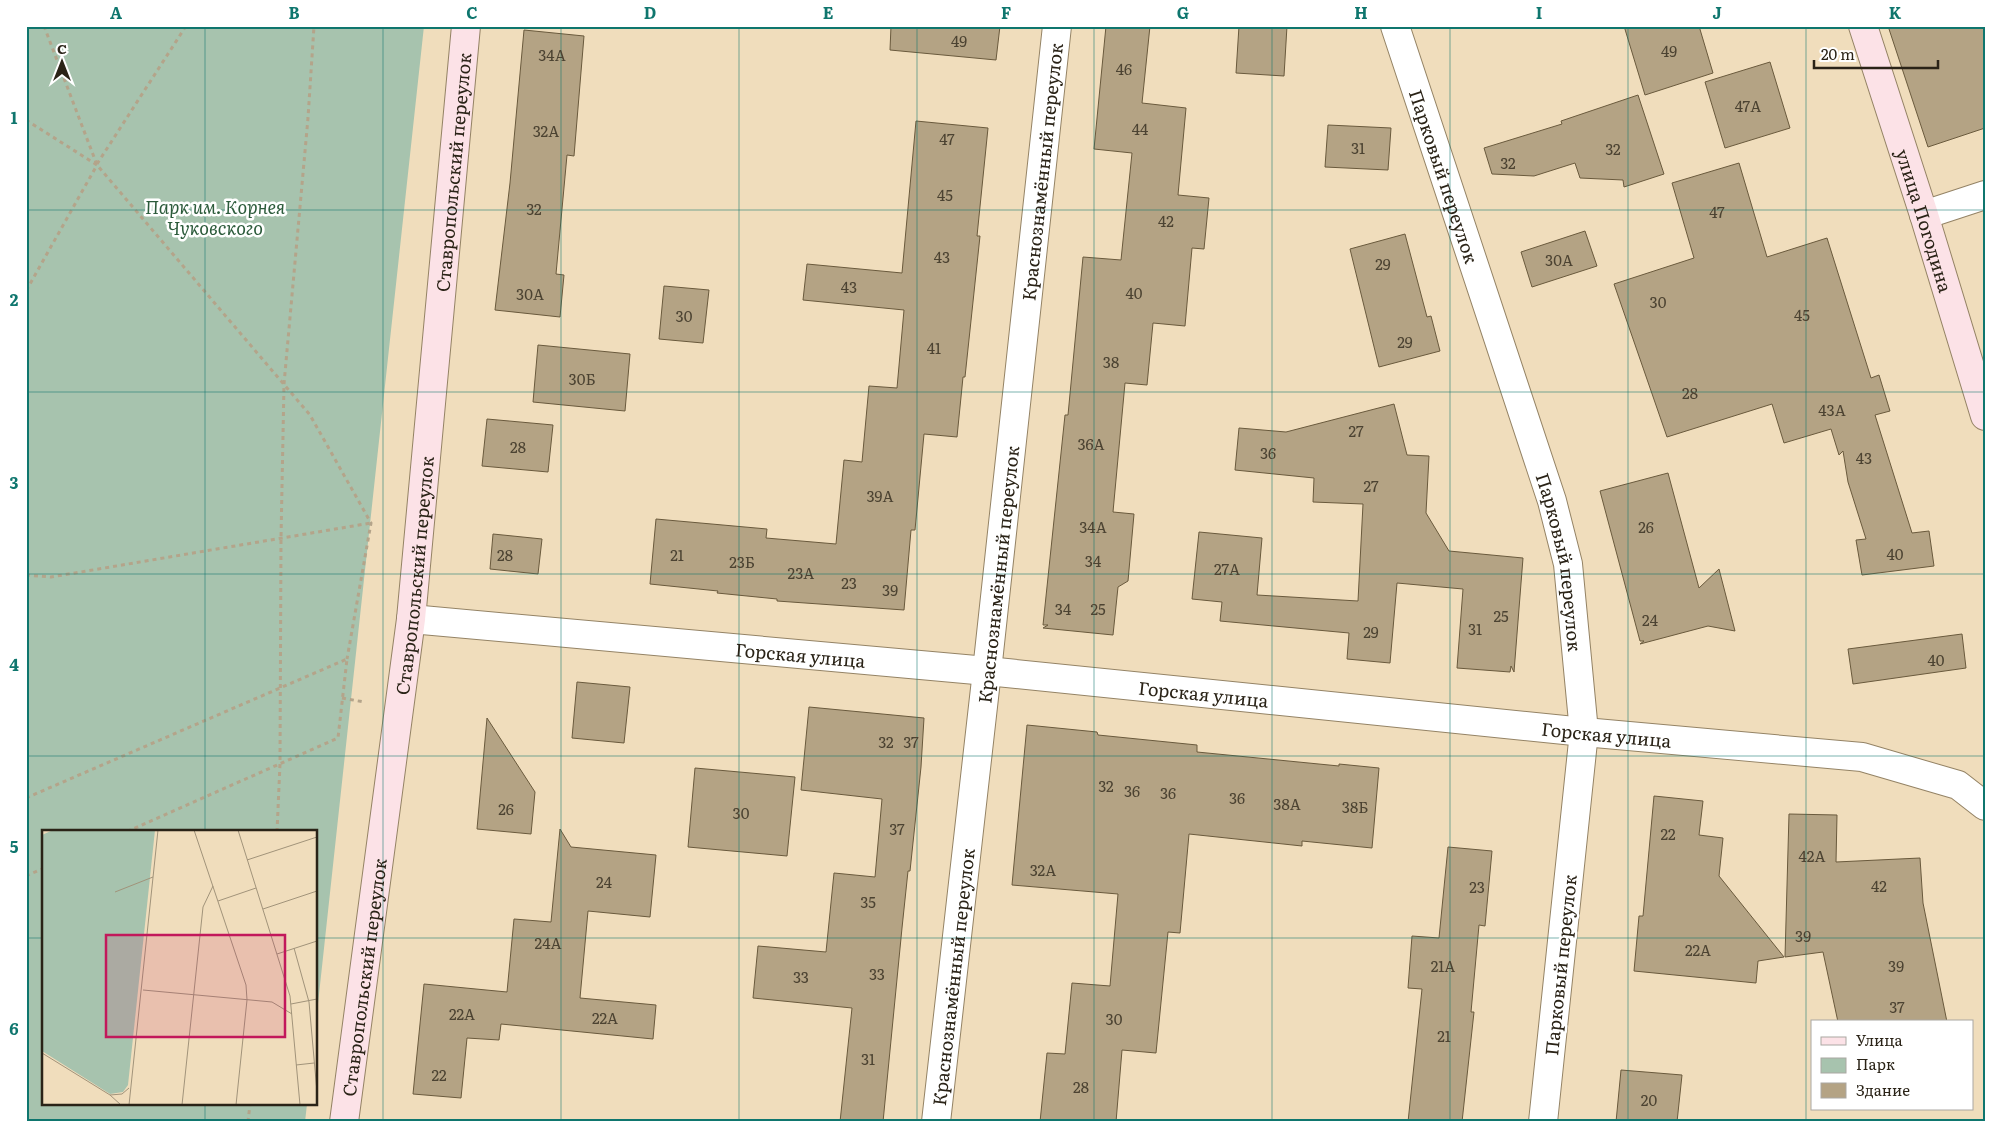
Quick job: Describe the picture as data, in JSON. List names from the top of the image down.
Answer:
{
  "streets": {
    "street": [
      "Краснознамённый переулок",
      "Ставропольский переулок",
      "Парковый переулок",
      "улица Погодина",
      "Горская улица"
    ]
  },
  "crossings": [
    ["Краснознамённый переулок", "Горская улица"],
    ["Ставропольский переулок", "Горская улица"],
    ["Парковый переулок", "Горская улица"]
  ],
  "parks": ["Парк им. Корнея Чуковского"],
  "house_numbers": [
    "49",
    "49",
    "34А",
    "46",
    "47А",
    "44",
    "32А",
    "47",
    "31",
    "32",
    "32",
    "45",
    "32",
    "47",
    "42",
    "43",
    "30А",
    "29",
    "43",
    "40",
    "30А",
    "30",
    "45",
    "30",
    "29",
    "41",
    "38",
    "30Б",
    "28",
    "43А",
    "27",
    "36А",
    "28",
    "36",
    "43",
    "27",
    "39А",
    "34А",
    "26",
    "40",
    "28",
    "21",
    "34",
    "23Б",
    "27А",
    "23А",
    "23",
    "39",
    "34",
    "25",
    "25",
    "24",
    "31",
    "29",
    "40",
    "32",
    "37",
    "32",
    "36",
    "36",
    "36",
    "38А",
    "38Б",
    "26",
    "30",
    "37",
    "22",
    "42А",
    "32А",
    "24",
    "42",
    "23",
    "35",
    "39",
    "24А",
    "22А",
    "21А",
    "39",
    "33",
    "33",
    "37",
    "22А",
    "22А",
    "30",
    "21",
    "31",
    "22",
    "28",
    "20"
  ],
  "legend": ["Улица", "Парк", "Здание"],
  "scale_bar": "20 m",
  "north": "top",
  "grid": {
    "columns": [
      "A",
      "B",
      "C",
      "D",
      "E",
      "F",
      "G",
      "H",
      "I",
      "J",
      "K"
    ],
    "rows": [
      "1",
      "2",
      "3",
      "4",
      "5",
      "6"
    ]
  }
}
